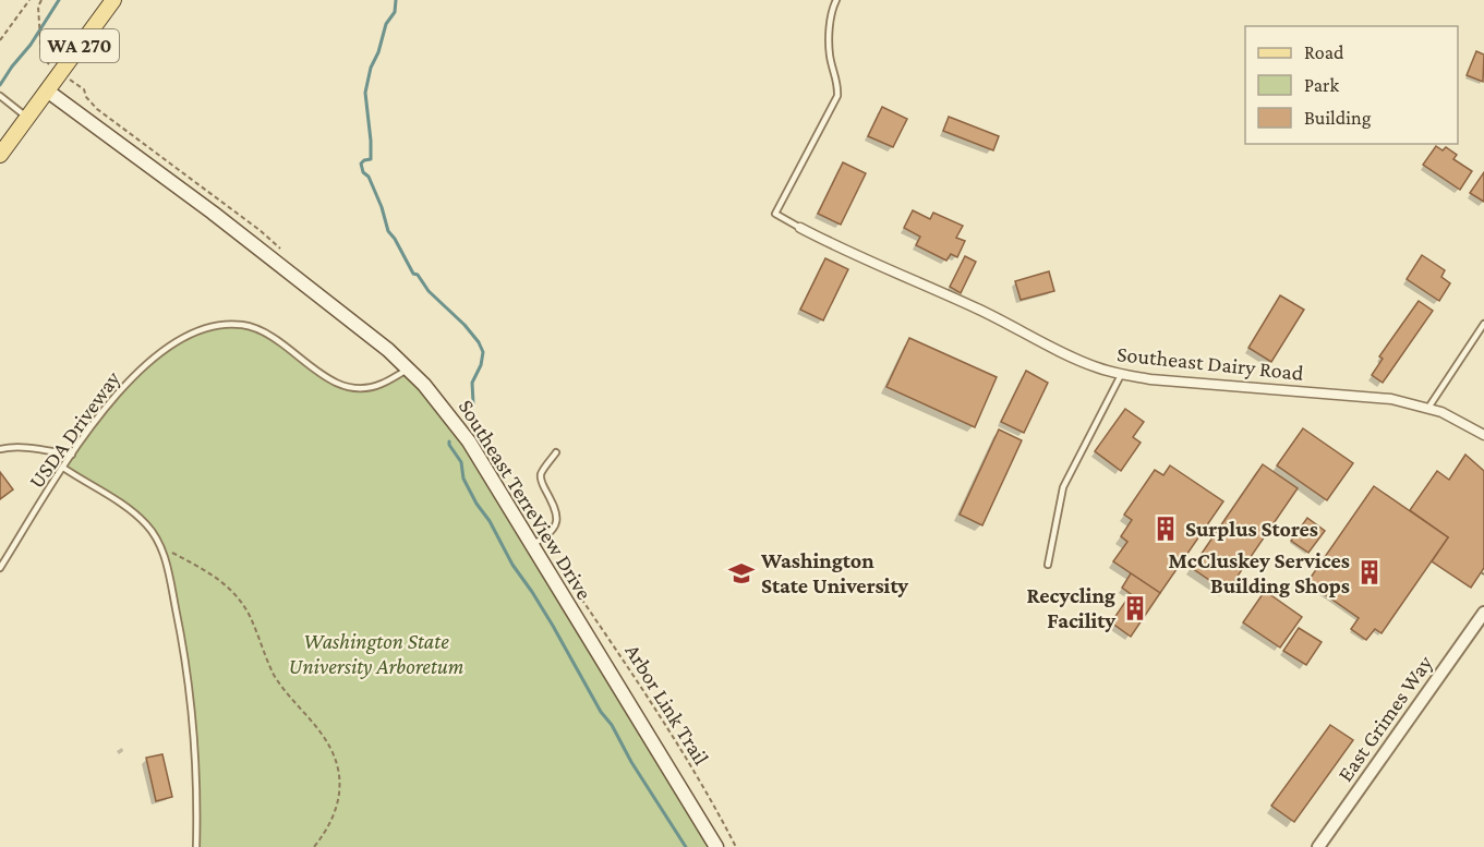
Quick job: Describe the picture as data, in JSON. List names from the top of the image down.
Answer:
{
  "streets": {
    "main road": ["WA 270", "Southeast TerreView Drive"],
    "street": ["Southeast Dairy Road", "East Grimes Way"],
    "lane": ["USDA Driveway"],
    "path": ["Arbor Link Trail"]
  },
  "crossings": [
    ["WA 270", "Southeast TerreView Drive"],
    ["USDA Driveway", "Southeast TerreView Drive"]
  ],
  "parks": ["Washington State University Arboretum"],
  "places": {
    "building": ["Surplus Stores", "McCluskey Services Building Shops", "Recycling Facility"],
    "school or university": ["Washington State University"]
  },
  "legend": ["Road", "Park", "Building"]
}
